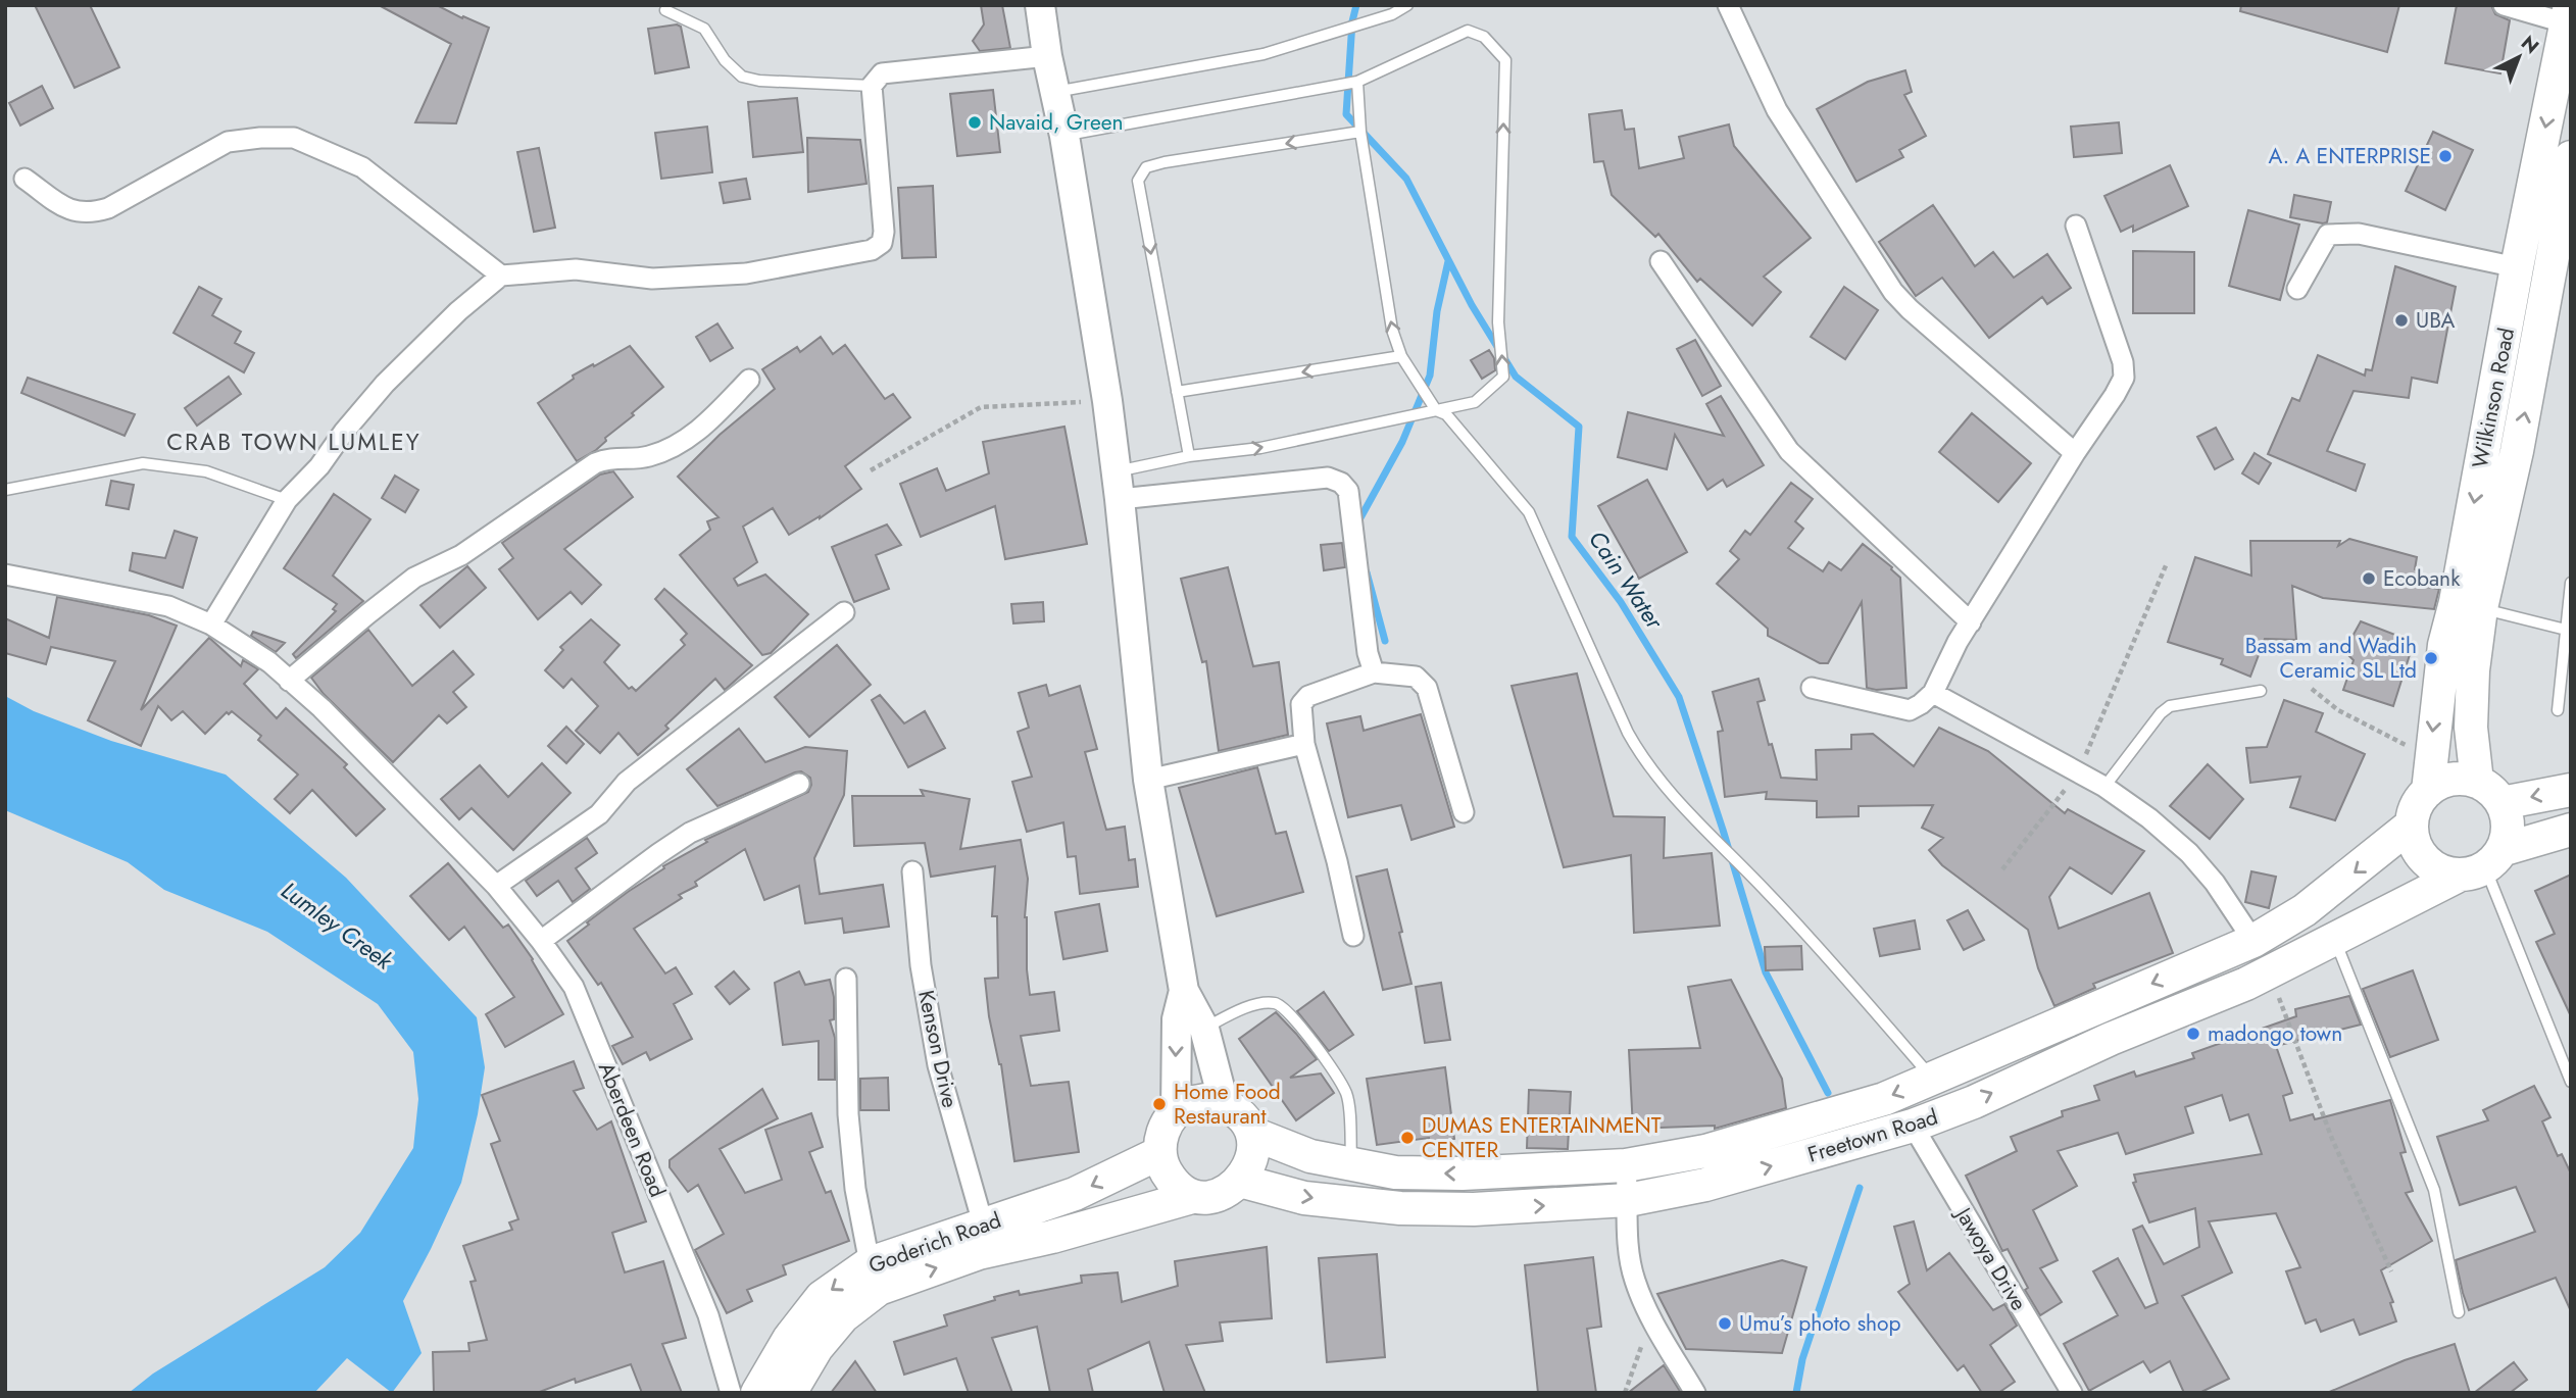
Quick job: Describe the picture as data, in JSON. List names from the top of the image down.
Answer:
{
  "streets": {
    "main road": ["Wilkinson Road", "Freetown Road", "Goderich Road"],
    "street": ["Kenson Drive", "Aberdeen Road", "Jawoya Drive"]
  },
  "crossings": [
    ["Wilkinson Road", "Freetown Road"],
    ["Kenson Drive", "Goderich Road"],
    ["Freetown Road", "Goderich Road"],
    ["Freetown Road", "Jawoya Drive"]
  ],
  "districts": ["CRAB TOWN LUMLEY"],
  "water": ["Cain Water", "Lumley Creek"],
  "places": [
    "Navaid, Green",
    "A. A ENTERPRISE",
    "UBA",
    "Ecobank",
    "Bassam and Wadih Ceramic SL Ltd",
    "madongo town",
    "Home Food Restaurant",
    "DUMAS ENTERTAINMENT CENTER",
    "Umu’s photo shop"
  ],
  "north": "top right"
}
